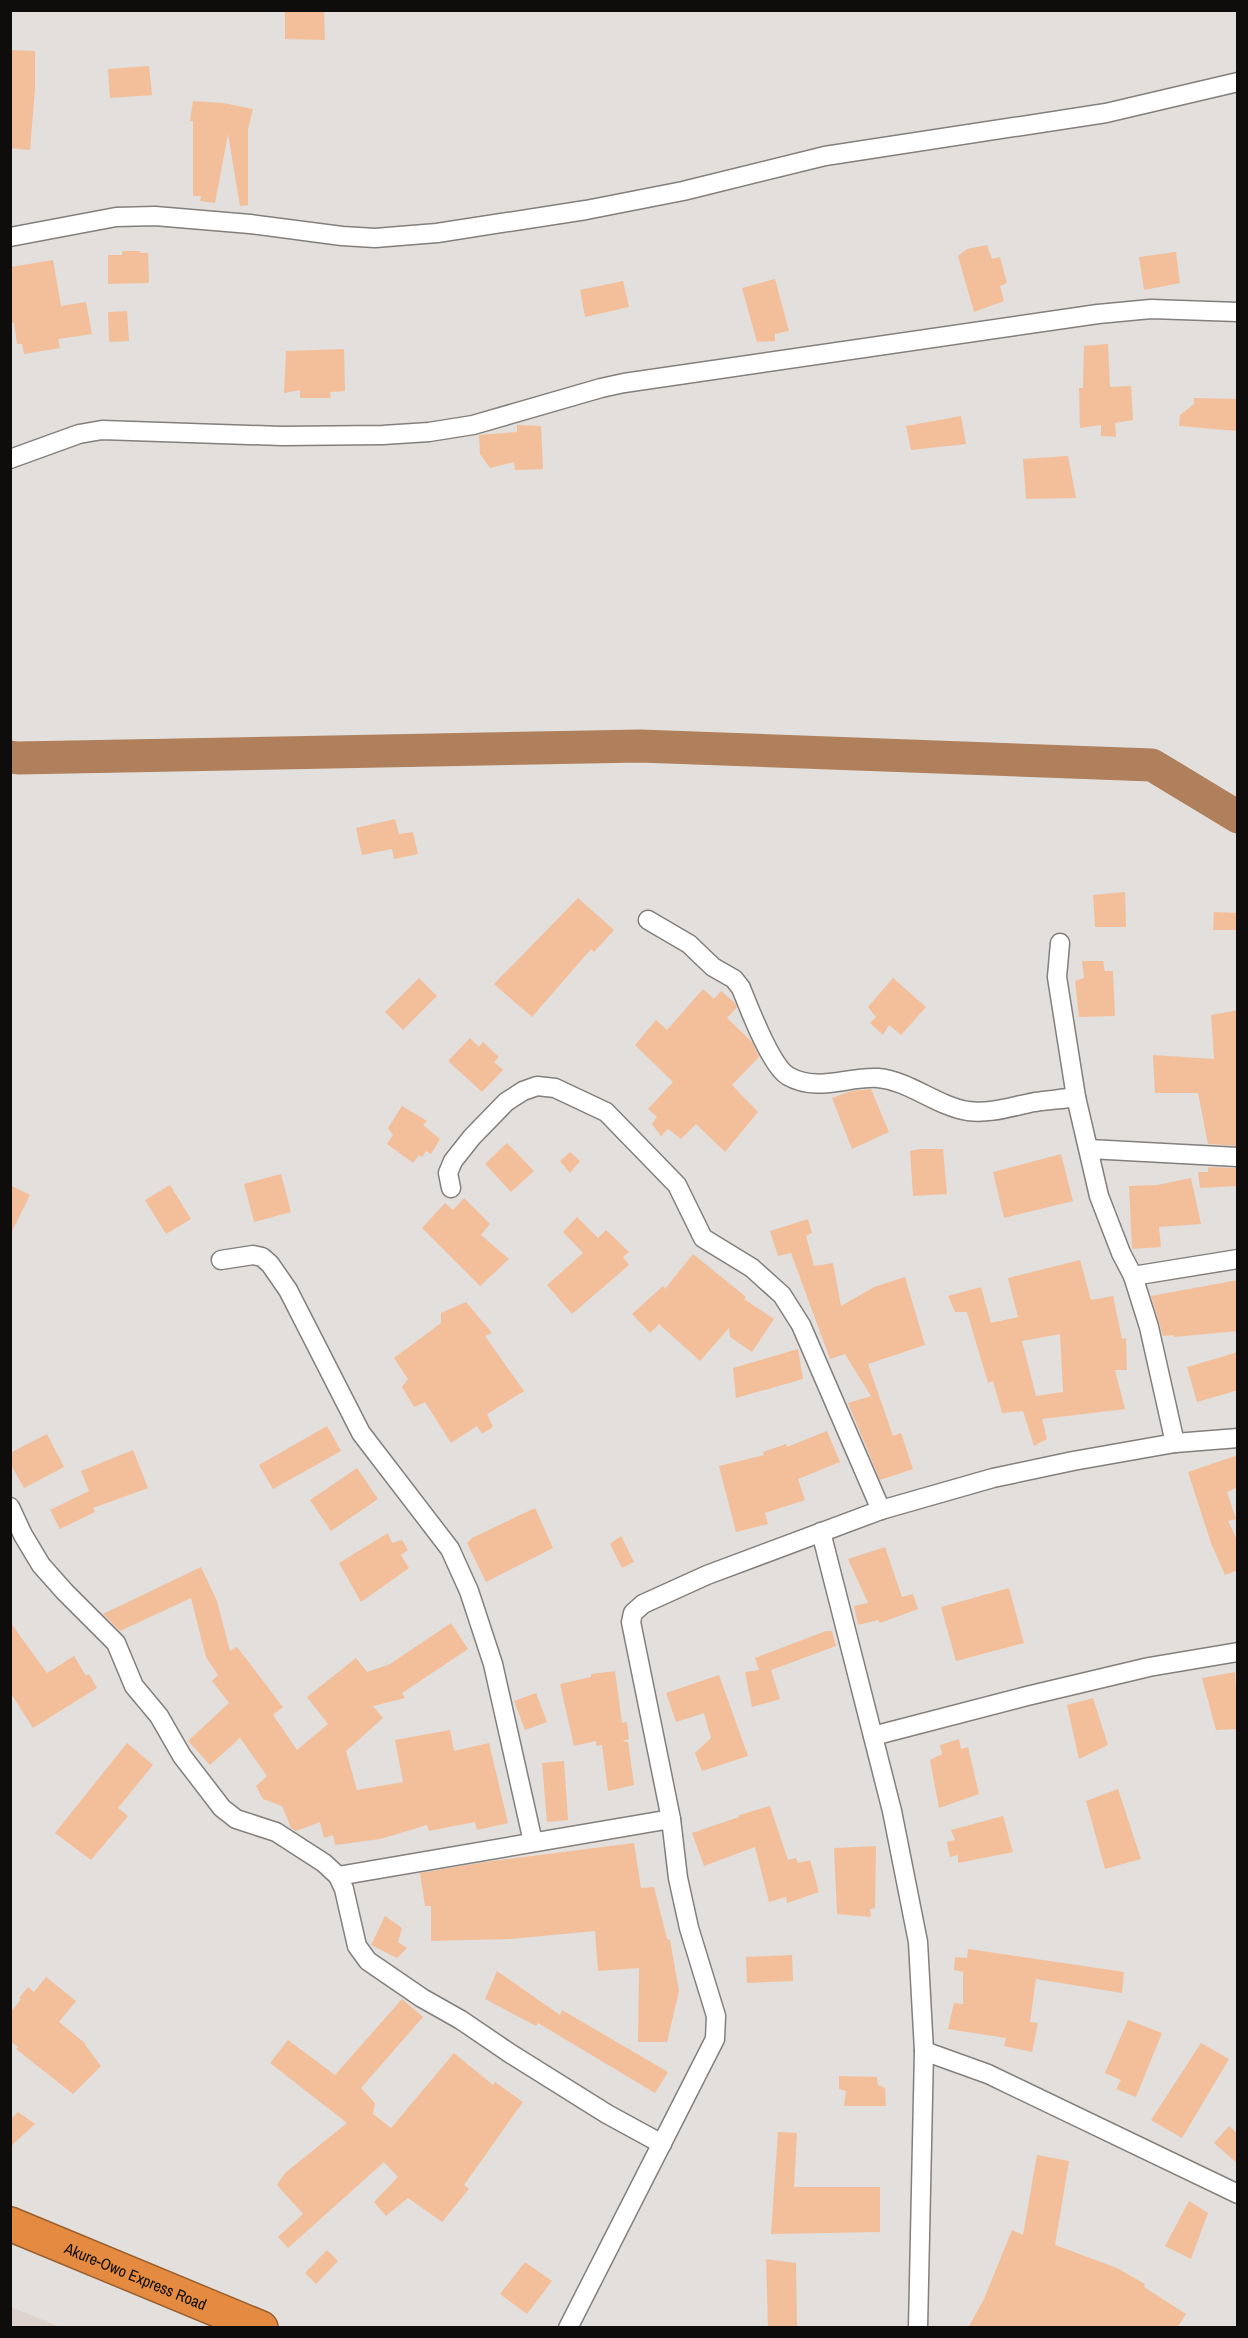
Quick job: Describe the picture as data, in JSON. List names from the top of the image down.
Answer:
{
  "streets": {
    "highway": ["Akure-Owo Express Road"]
  }
}
